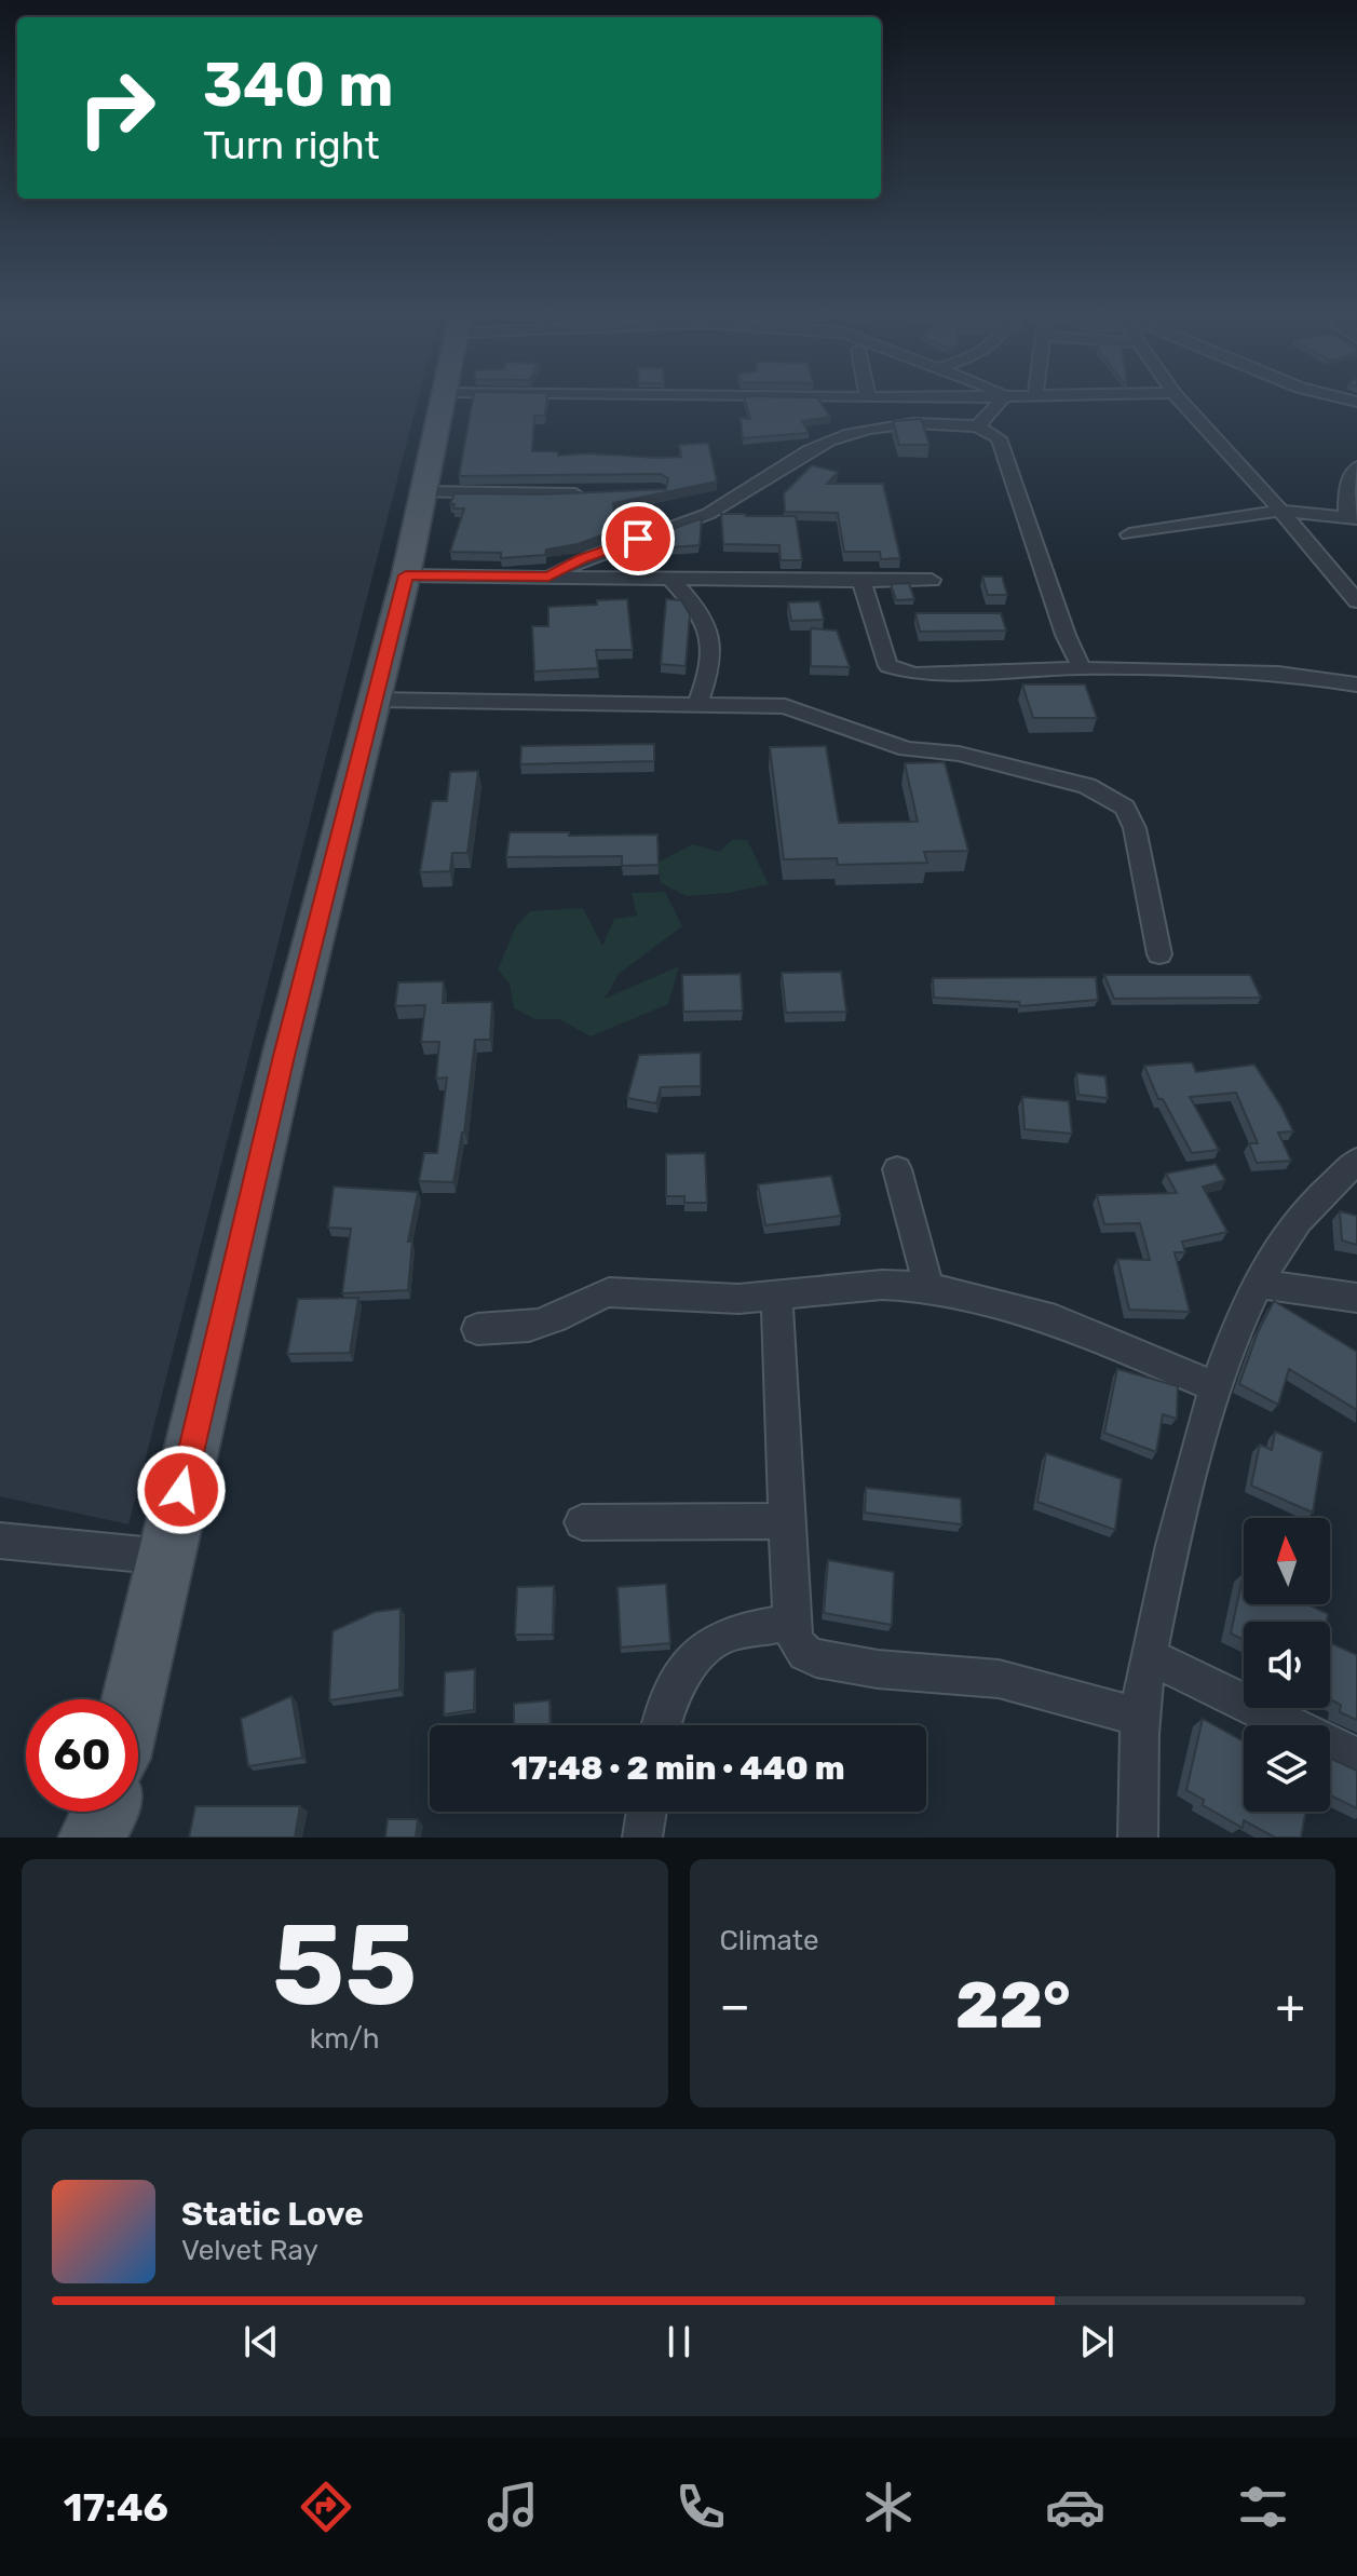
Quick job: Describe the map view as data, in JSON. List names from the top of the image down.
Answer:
{
  "north": "top",
  "page": {
    "turn": ["340 m", "Turn right"],
    "limit": "60",
    "trip": "17:48 · 2 min · 440 m",
    "tile": [
      ["55", "km/h"],
      "Climate"
    ],
    "heat": ["−", "22°", "+"],
    "song": ["Static Love", "Velvet Ray"],
    "tabs": "17:46"
  }
}
